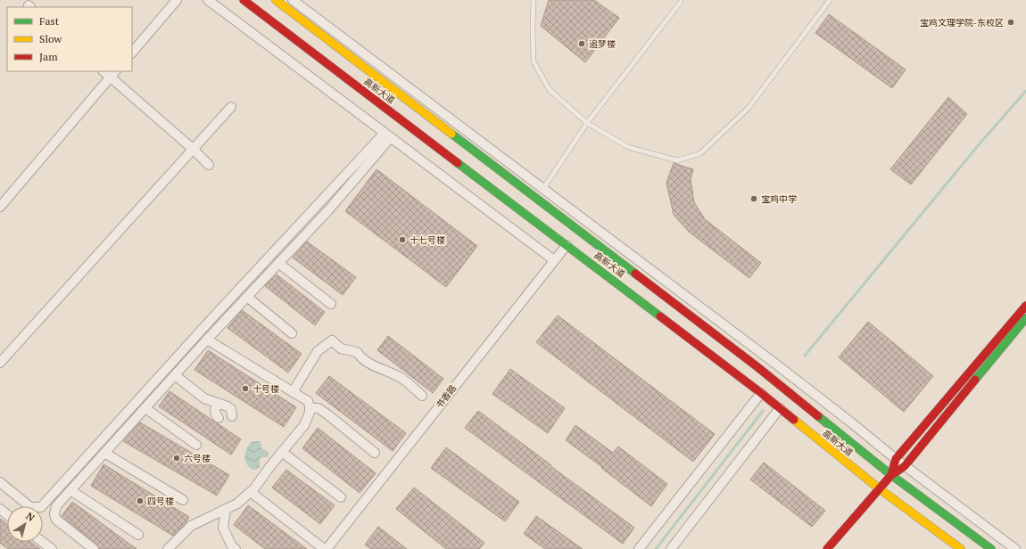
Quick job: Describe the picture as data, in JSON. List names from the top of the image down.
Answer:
{
  "streets": {
    "main road": ["高新大道"],
    "street": ["书香路"]
  },
  "crossings": [
    ["高新大道", "书香路"]
  ],
  "places": [
    "宝鸡文理学院-东校区",
    "追梦楼",
    "宝鸡中学",
    "十七号楼",
    "十号楼",
    "六号楼",
    "四号楼"
  ],
  "legend": ["Fast", "Slow", "Jam"],
  "north": "top right"
}
